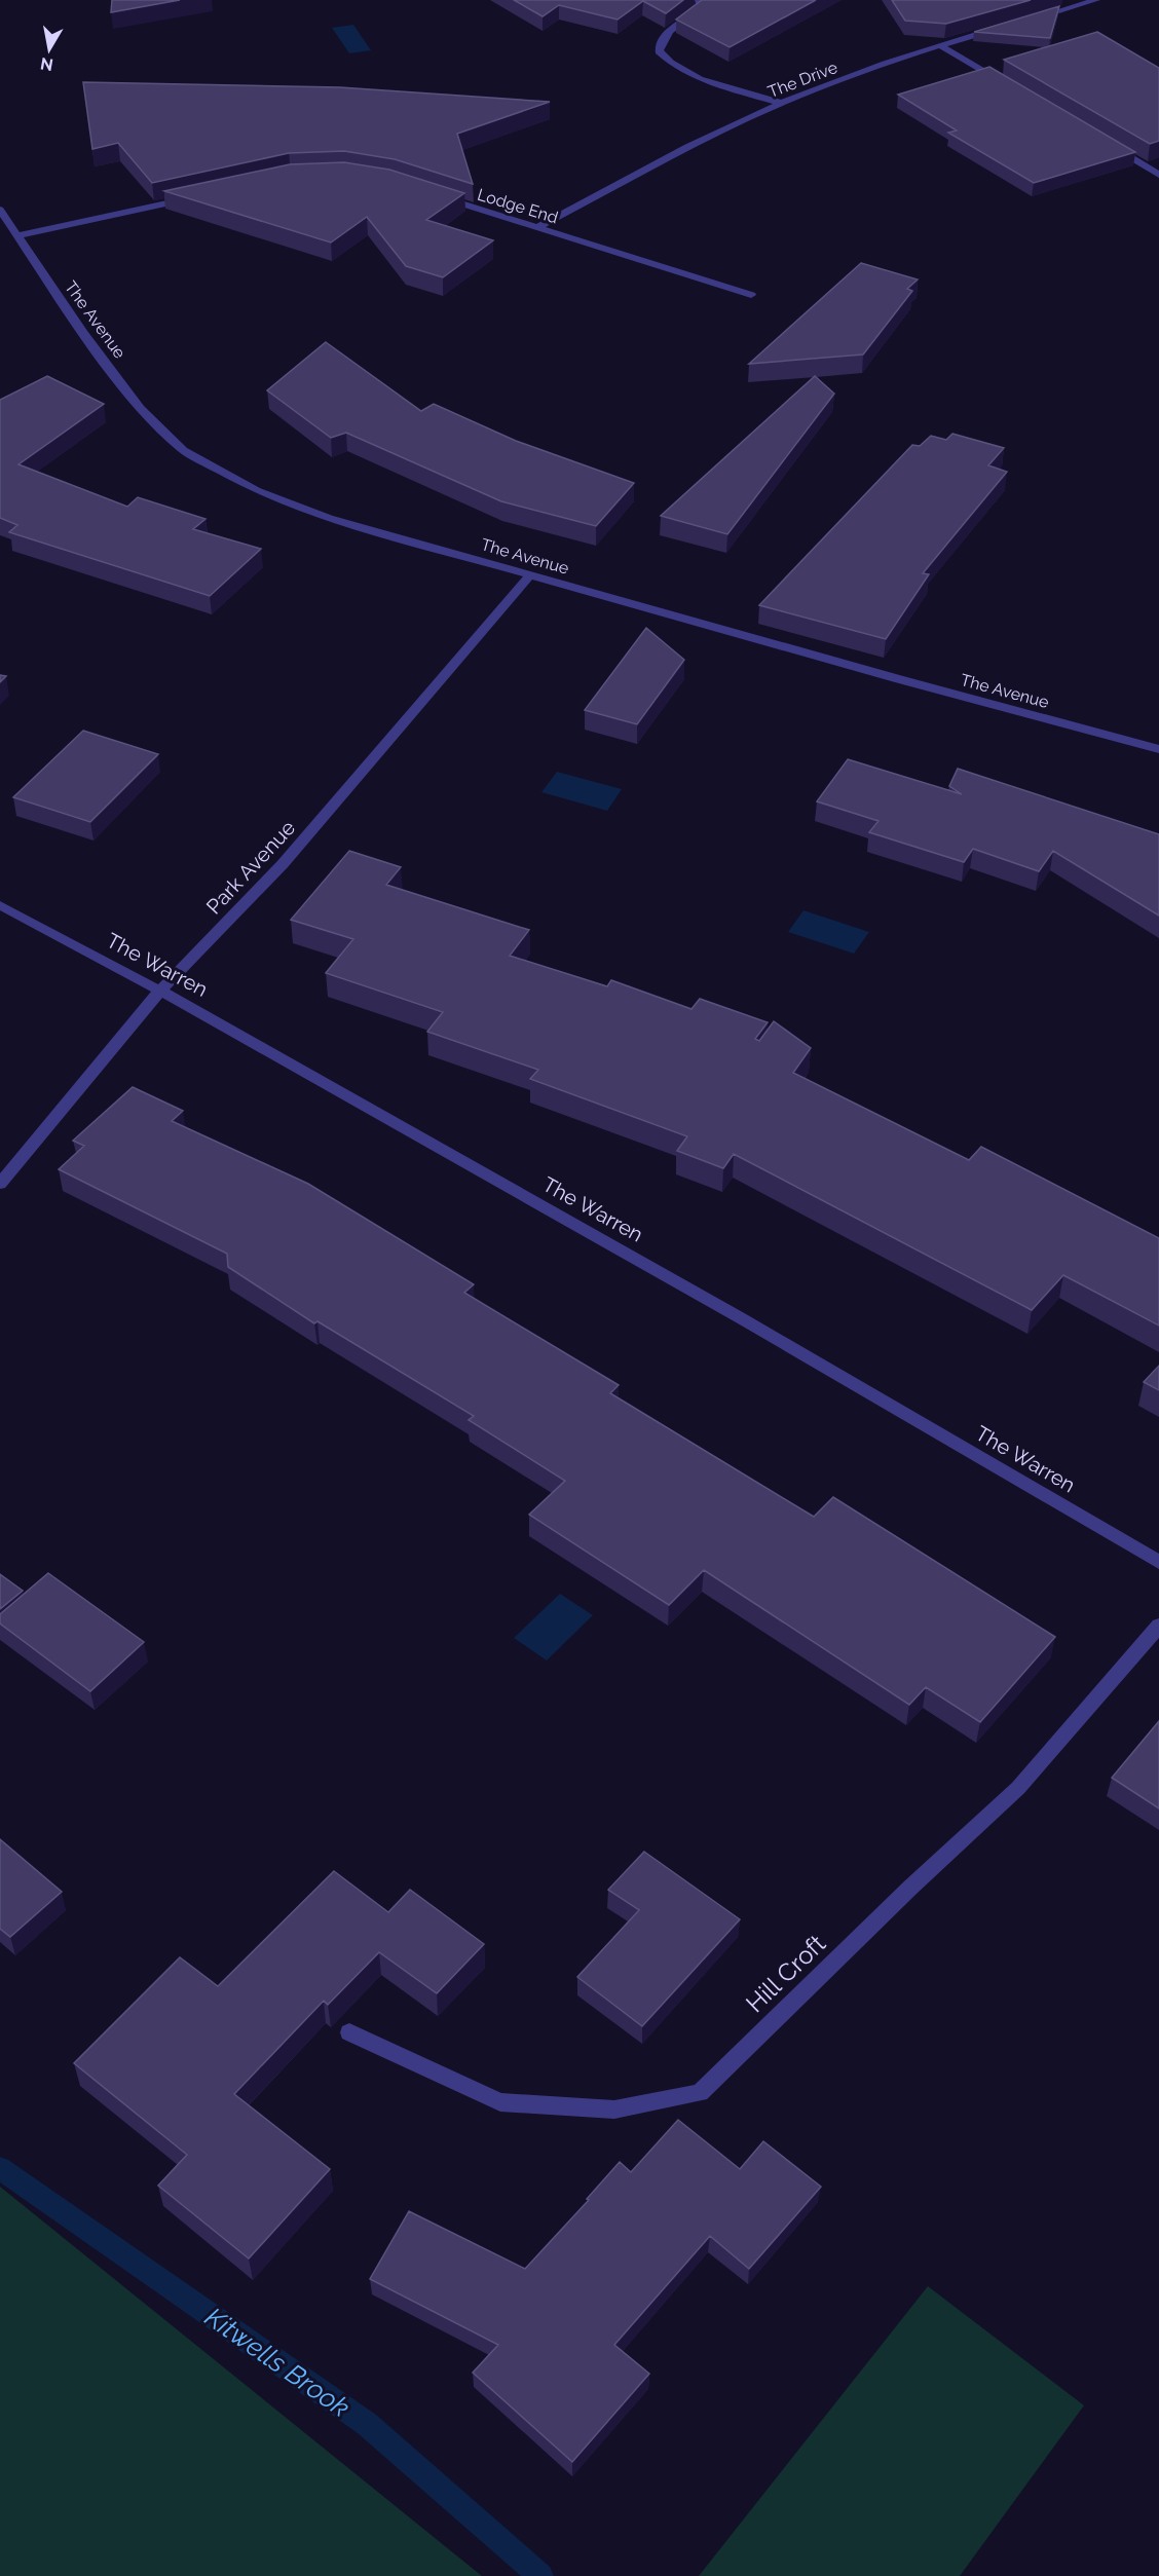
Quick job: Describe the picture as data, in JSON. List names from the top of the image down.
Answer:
{
  "streets": {
    "street": [
      "The Drive",
      "Lodge End",
      "The Avenue",
      "Park Avenue",
      "The Warren",
      "Hill Croft"
    ]
  },
  "crossings": [
    ["The Drive", "Lodge End"],
    ["The Avenue", "Park Avenue"],
    ["Park Avenue", "The Warren"]
  ],
  "water": ["Kitwells Brook"],
  "north": "bottom"
}
